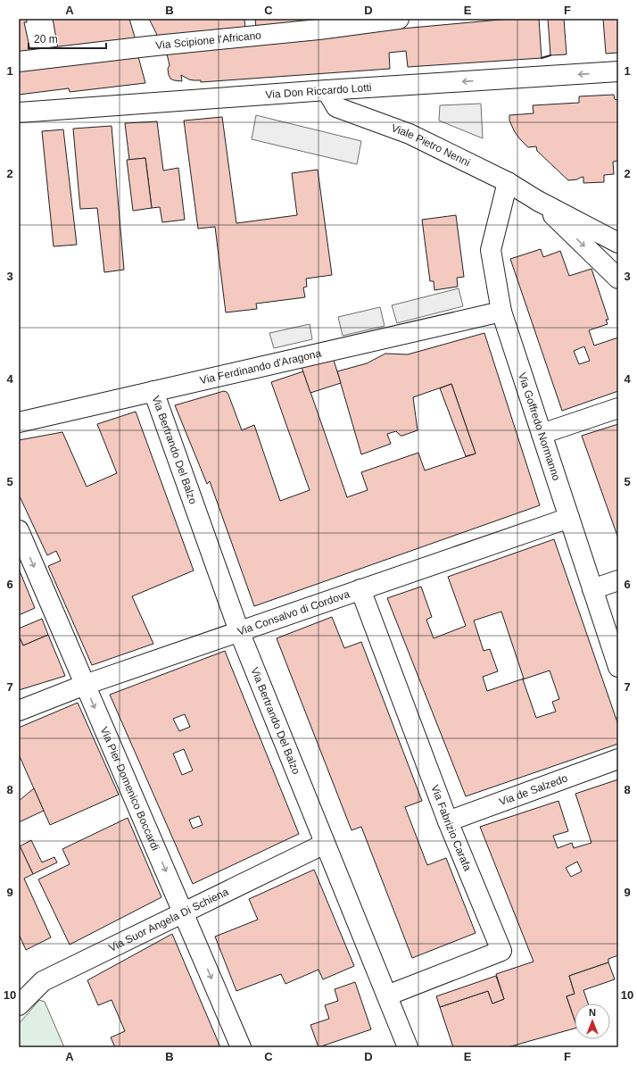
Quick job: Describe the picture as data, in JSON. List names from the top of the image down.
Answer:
{
  "streets": {
    "street": [
      "Via Scipione l'Africano",
      "Via Don Riccardo Lotti",
      "Viale Pietro Nenni",
      "Via Ferdinando d'Aragona",
      "Via Goffredo Normanno",
      "Via Bertrando Del Balzo",
      "Via Consalvo di Cordova",
      "Via Pier Domenico Boccardi",
      "Via de Salzedo",
      "Via Fabrizio Carafa",
      "Via Suor Angela Di Schiena"
    ]
  },
  "crossings": [
    ["Via Don Riccardo Lotti", "Viale Pietro Nenni"],
    ["Viale Pietro Nenni", "Via Goffredo Normanno"],
    ["Via Ferdinando d'Aragona", "Via Goffredo Normanno"],
    ["Via Ferdinando d'Aragona", "Via Bertrando Del Balzo"],
    ["Via Goffredo Normanno", "Via Consalvo di Cordova"],
    ["Via Bertrando Del Balzo", "Via Consalvo di Cordova"],
    ["Via Bertrando Del Balzo", "Via Fabrizio Carafa"],
    ["Via Bertrando Del Balzo", "Via Suor Angela Di Schiena"],
    ["Via Consalvo di Cordova", "Via Pier Domenico Boccardi"],
    ["Via Consalvo di Cordova", "Via Fabrizio Carafa"],
    ["Via Pier Domenico Boccardi", "Via Suor Angela Di Schiena"],
    ["Via de Salzedo", "Via Fabrizio Carafa"]
  ],
  "one_way": ["Via Don Riccardo Lotti", "Via Pier Domenico Boccardi"],
  "scale_bar": "20 m",
  "north": "top",
  "grid": {
    "columns": [
      "A",
      "B",
      "C",
      "D",
      "E",
      "F"
    ],
    "rows": [
      "1",
      "2",
      "3",
      "4",
      "5",
      "6",
      "7",
      "8",
      "9",
      "10"
    ]
  }
}
